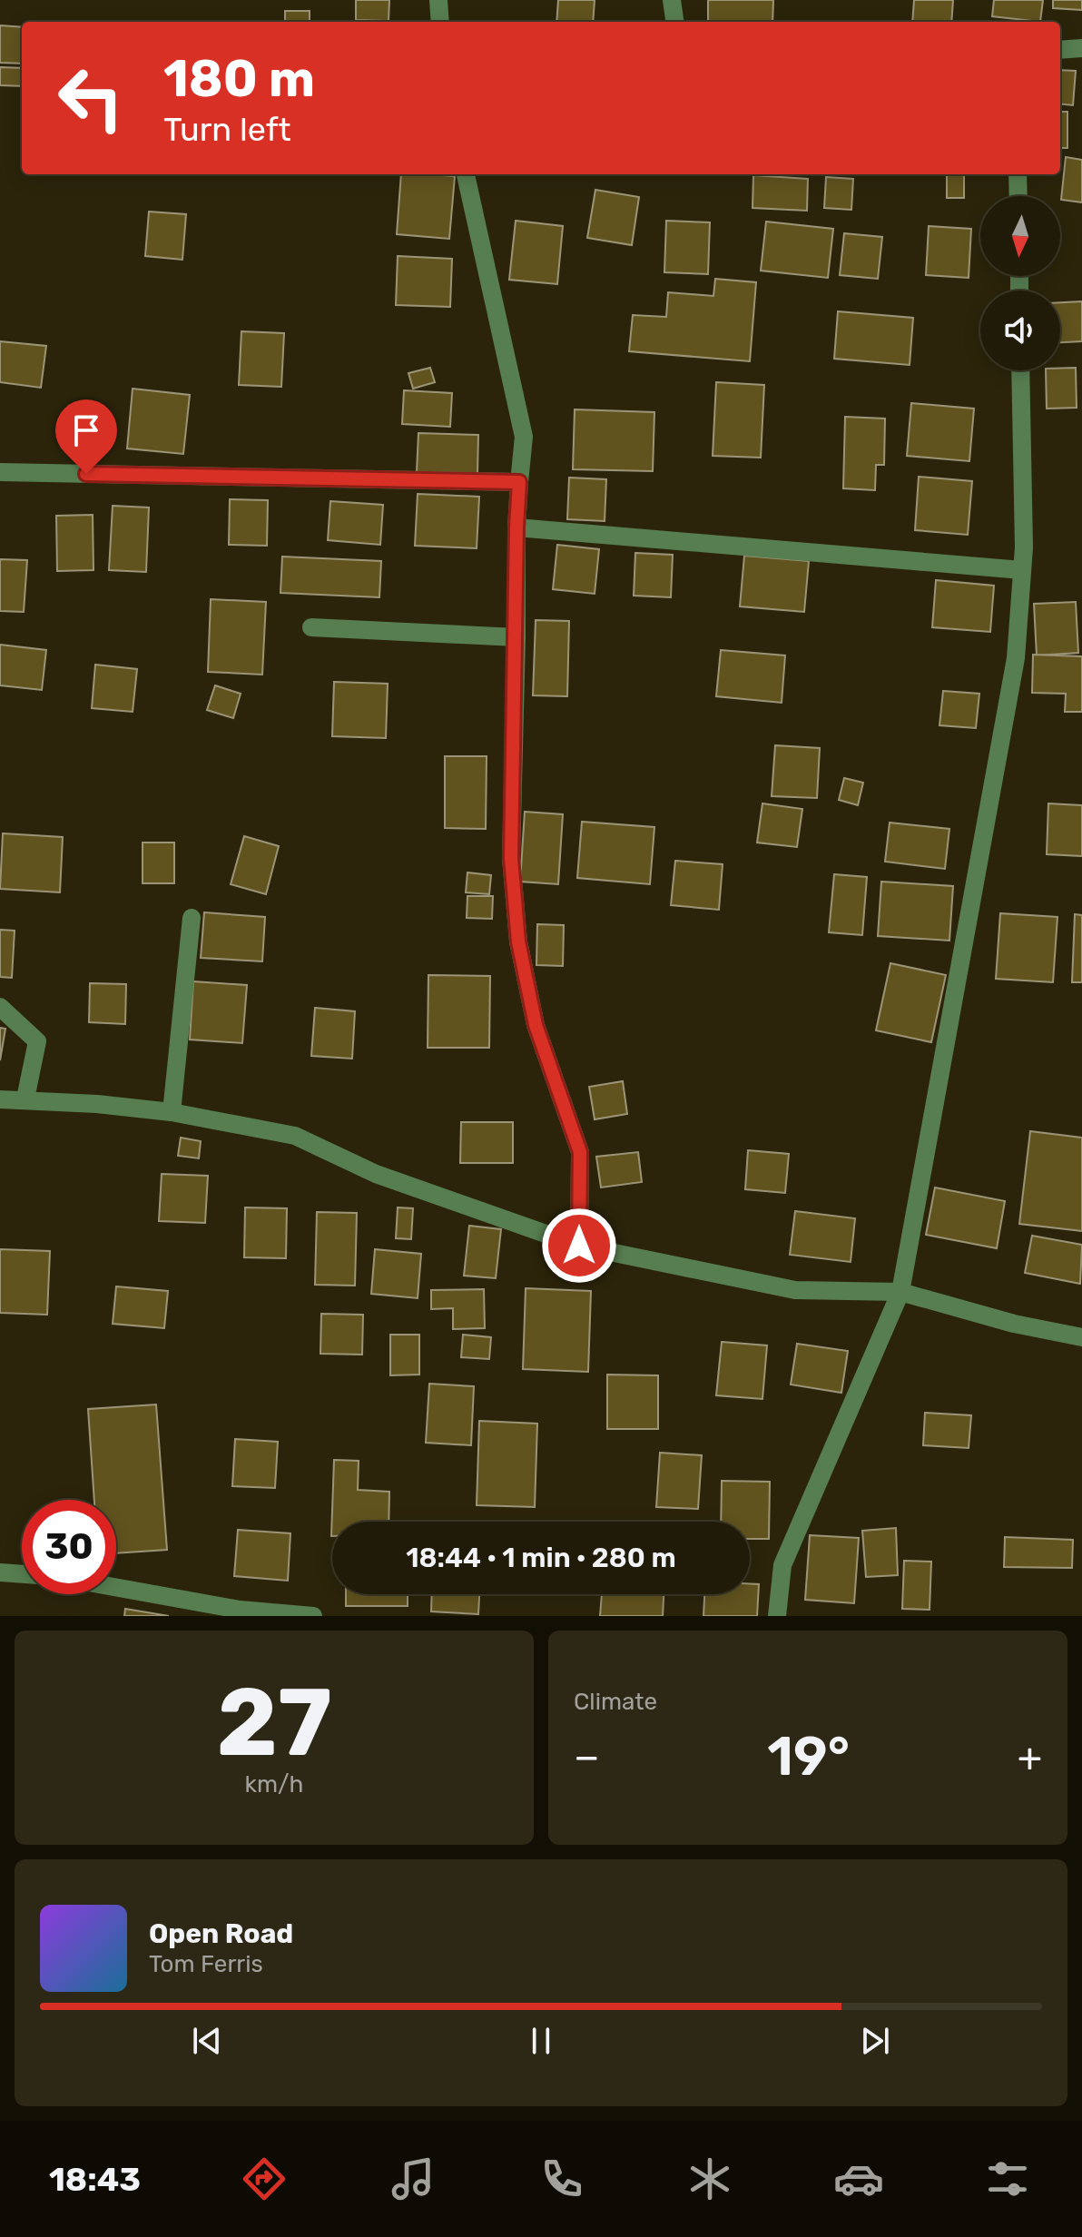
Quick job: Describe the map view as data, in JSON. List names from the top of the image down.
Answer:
{
  "north": "bottom",
  "page": {
    "turn": ["180 m", "Turn left"],
    "limit": "30",
    "trip": "18:44 · 1 min · 280 m",
    "tile": [
      ["27", "km/h"],
      "Climate"
    ],
    "heat": ["−", "19°", "+"],
    "song": ["Open Road", "Tom Ferris"],
    "tabs": "18:43"
  }
}
